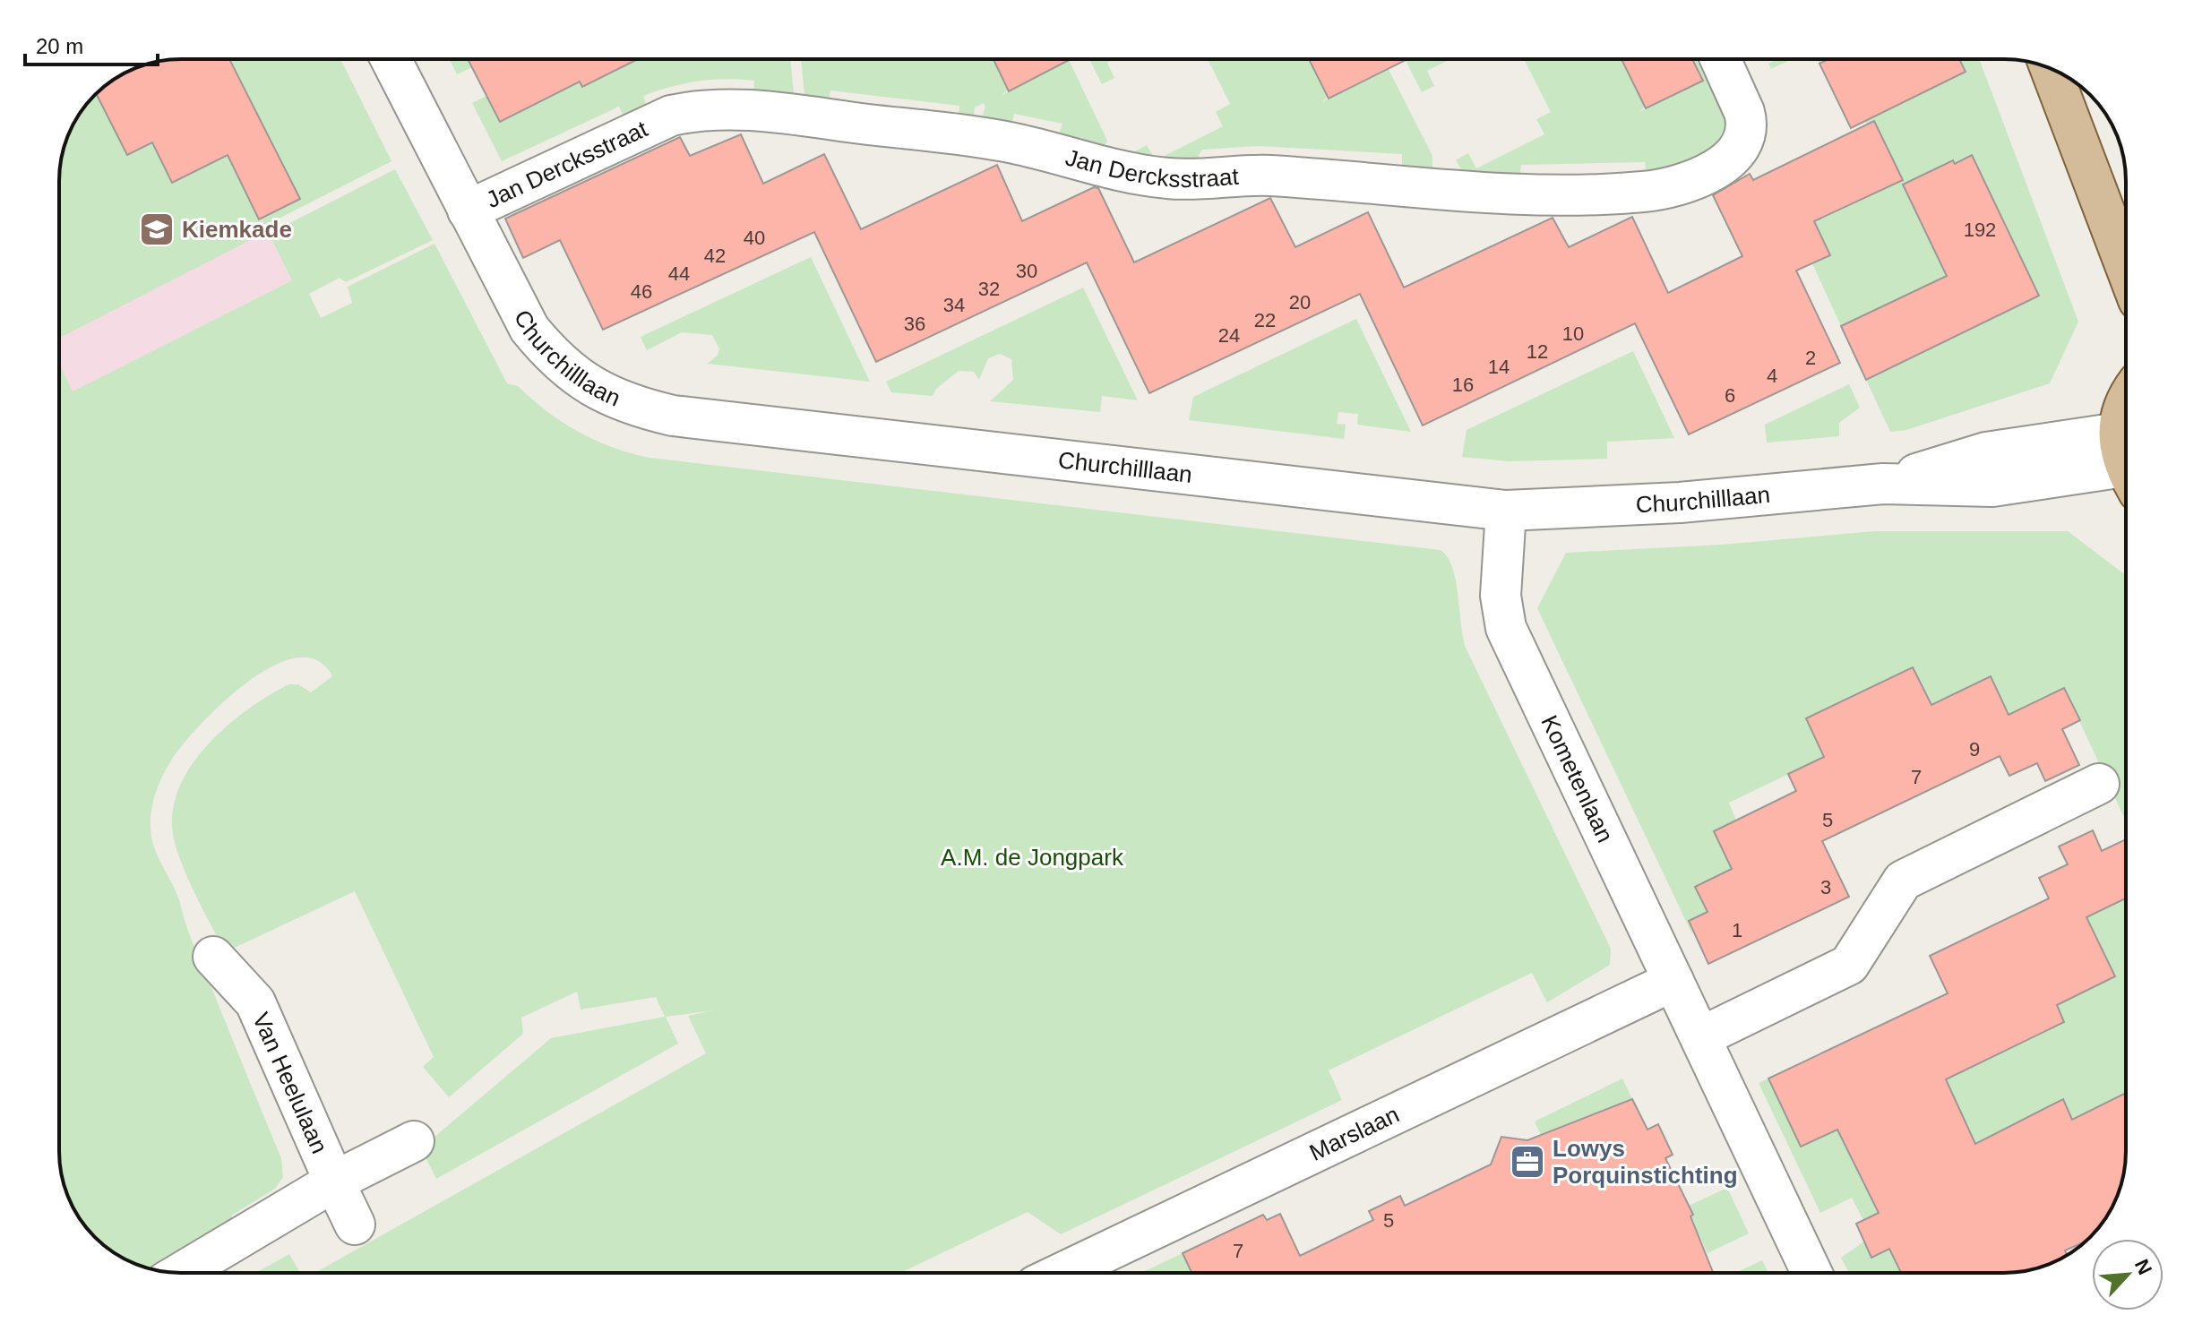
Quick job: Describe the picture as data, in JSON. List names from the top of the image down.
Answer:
{
  "streets": {
    "street": [
      "Jan Dercksstraat",
      "Churchilllaan",
      "Kometenlaan",
      "Van Heelulaan",
      "Marslaan"
    ]
  },
  "crossings": [
    ["Jan Dercksstraat", "Churchilllaan"],
    ["Churchilllaan", "Kometenlaan"],
    ["Kometenlaan", "Marslaan"]
  ],
  "parks": ["A.M. de Jongpark"],
  "places": {
    "school or university": ["Kiemkade"],
    "office": ["Lowys Porquinstichting"]
  },
  "house_numbers": [
    "192",
    "40",
    "42",
    "30",
    "44",
    "32",
    "46",
    "20",
    "34",
    "22",
    "36",
    "10",
    "24",
    "12",
    "2",
    "14",
    "4",
    "16",
    "6",
    "9",
    "7",
    "5",
    "3",
    "1",
    "5",
    "7"
  ],
  "scale_bar": "20 m",
  "north": "top right"
}
